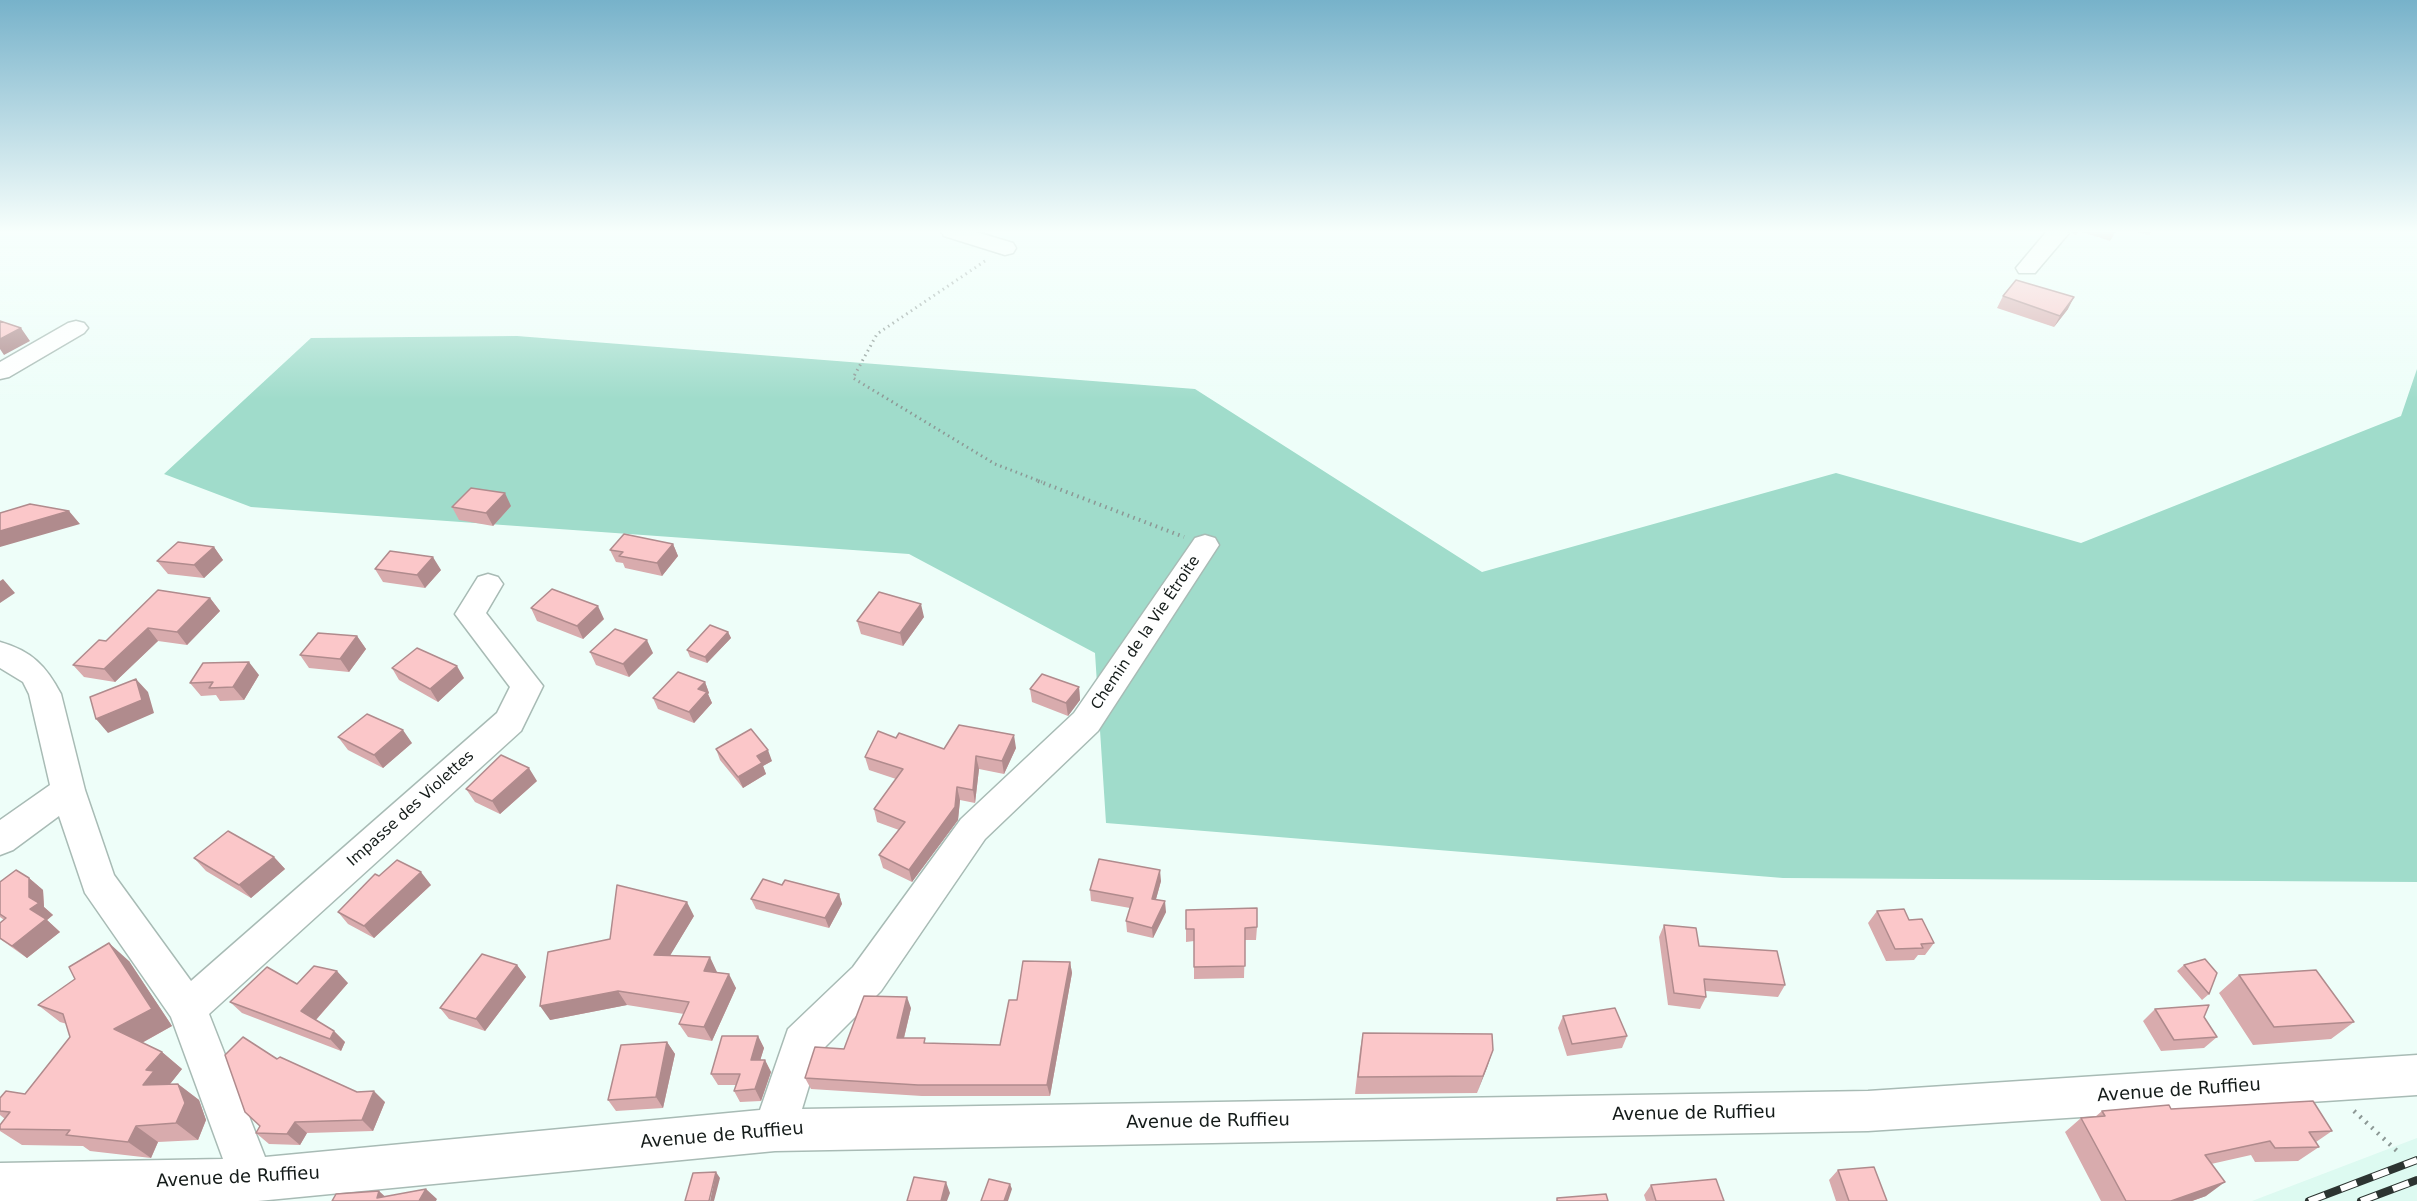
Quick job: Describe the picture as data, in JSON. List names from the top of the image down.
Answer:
{
  "streets": {
    "street": ["Chemin de la Vie Étroite", "Impasse des Violettes", "Avenue de Ruffieu"]
  },
  "crossings": [
    ["Chemin de la Vie Étroite", "Avenue de Ruffieu"]
  ]
}
